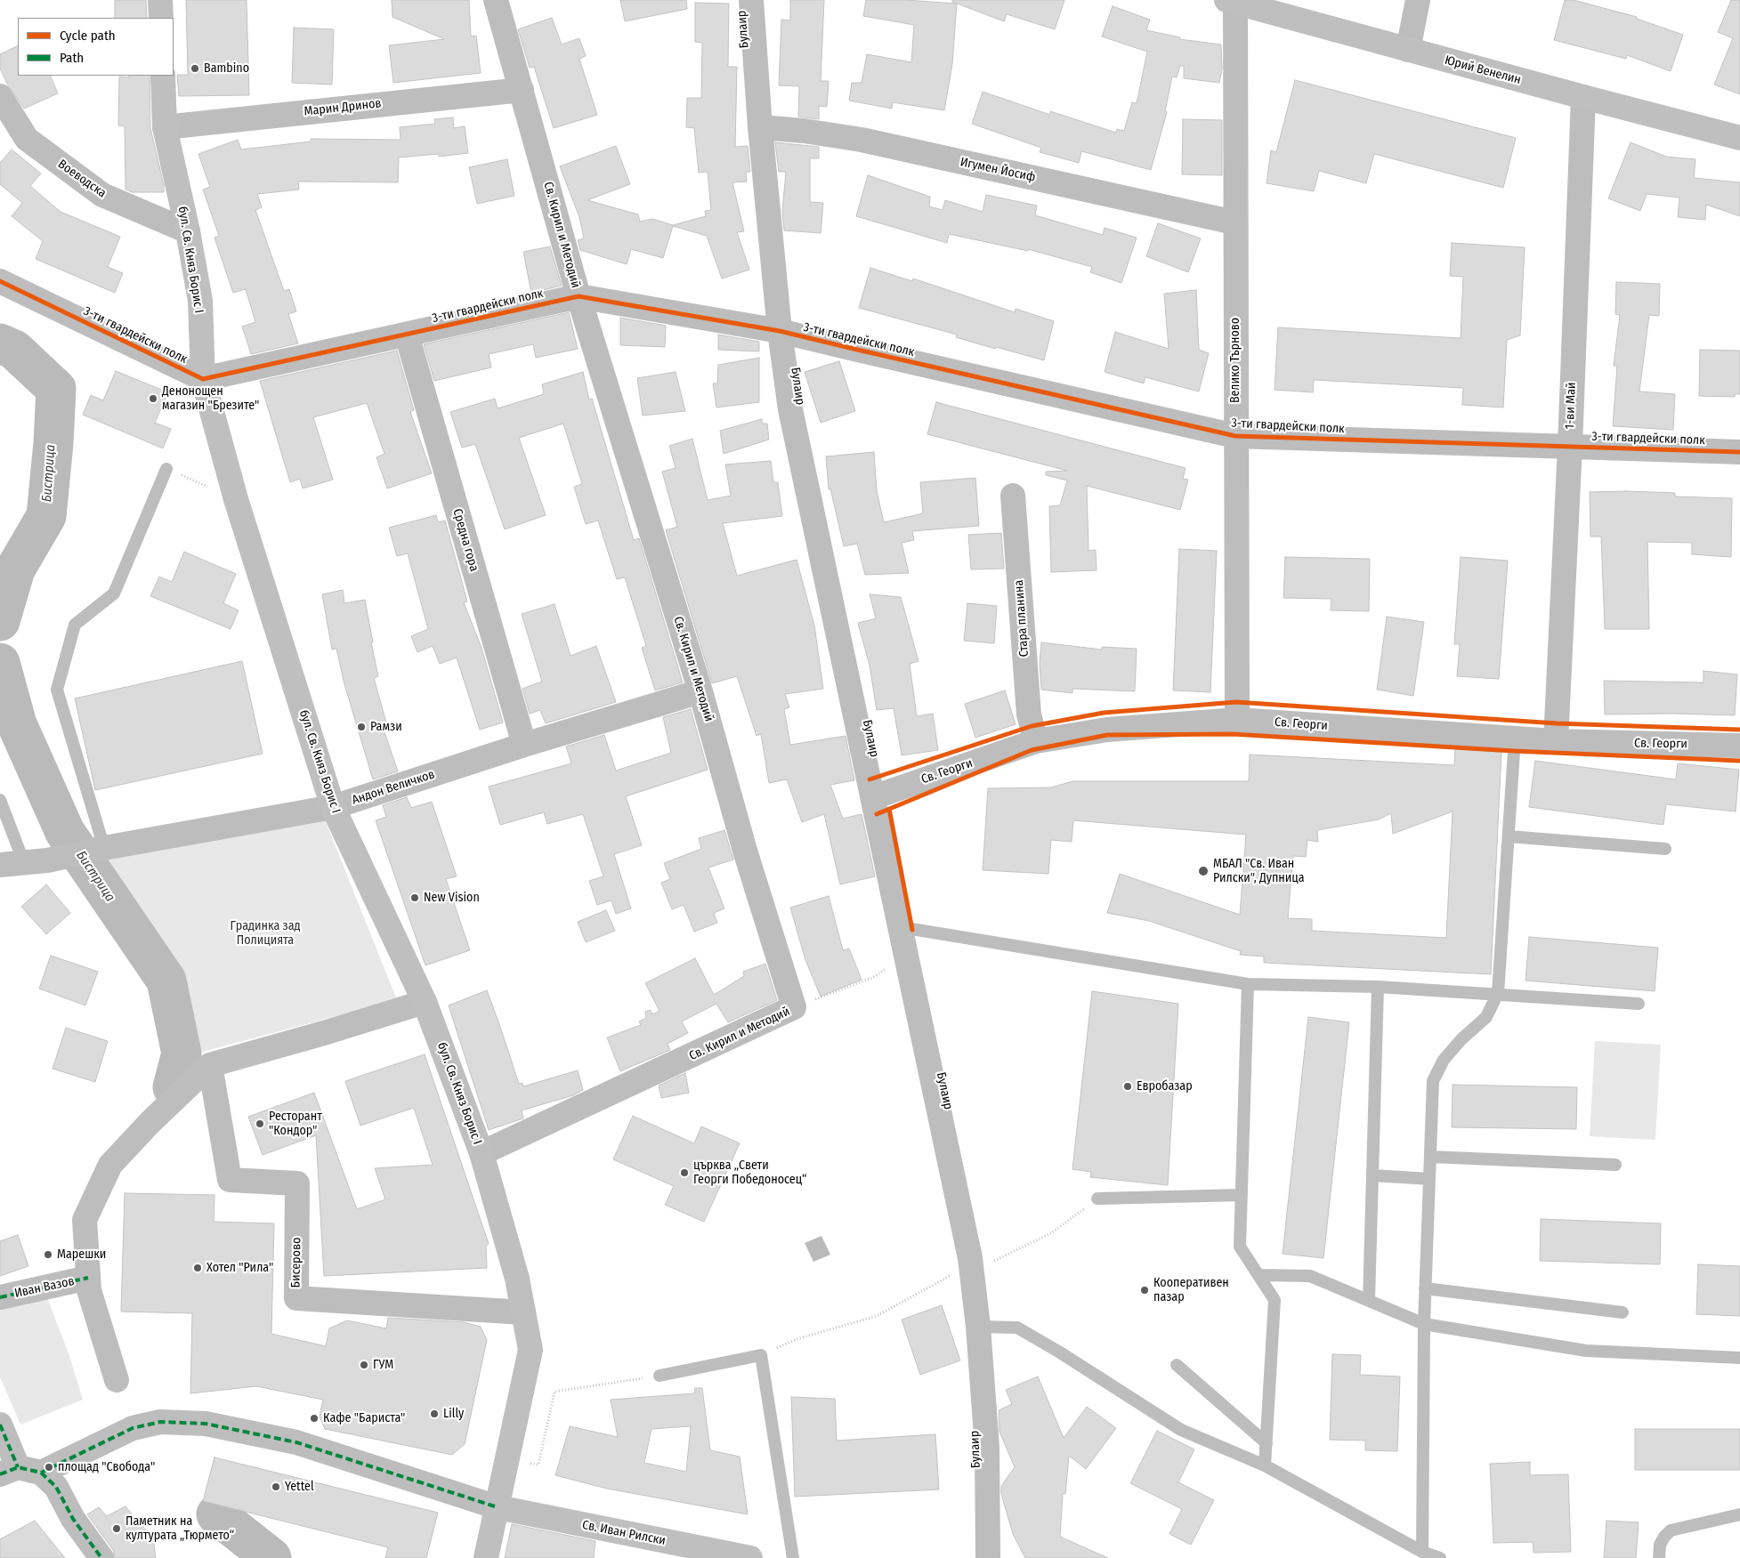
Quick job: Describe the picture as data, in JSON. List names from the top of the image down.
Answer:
{
  "streets": {
    "street": [
      "Булаир",
      "Юрий Венелин",
      "Марин Дринов",
      "Игумен Йосиф",
      "Воеводска",
      "Св. Кирил и Методий",
      "бул. Св. Княз Борис I",
      "3-ти гвардейски полк",
      "Велико Търново",
      "1-ви Май",
      "Средна гора",
      "Стара планина",
      "Св. Георги",
      "Андон Величков",
      "Бисерово",
      "Иван Вазов",
      "Св. Иван Рилски"
    ]
  },
  "crossings": [
    ["Булаир", "Игумен Йосиф"],
    ["Булаир", "3-ти гвардейски полк"],
    ["Булаир", "Св. Георги"],
    ["Юрий Венелин", "Велико Търново"],
    ["Юрий Венелин", "1-ви Май"],
    ["Марин Дринов", "Св. Кирил и Методий"],
    ["Марин Дринов", "бул. Св. Княз Борис I"],
    ["Игумен Йосиф", "Велико Търново"],
    ["Воеводска", "бул. Св. Княз Борис I"],
    ["Св. Кирил и Методий", "бул. Св. Княз Борис I"],
    ["Св. Кирил и Методий", "3-ти гвардейски полк"],
    ["Св. Кирил и Методий", "Андон Величков"],
    ["бул. Св. Княз Борис I", "3-ти гвардейски полк"],
    ["бул. Св. Княз Борис I", "Андон Величков"],
    ["бул. Св. Княз Борис I", "Бисерово"],
    ["бул. Св. Княз Борис I", "Св. Иван Рилски"],
    ["3-ти гвардейски полк", "Велико Търново"],
    ["3-ти гвардейски полк", "1-ви Май"],
    ["3-ти гвардейски полк", "Средна гора"],
    ["Велико Търново", "Св. Георги"],
    ["1-ви Май", "Св. Георги"],
    ["Средна гора", "Андон Величков"],
    ["Стара планина", "Св. Георги"]
  ],
  "water": ["Бистрица"],
  "parks": ["Градинка зад Полицията"],
  "places": [
    "Bambino",
    "Денонощен магазин \"Брезите\"",
    "Рамзи",
    "МБАЛ \"Св. Иван Рилски\", Дупница",
    "New Vision",
    "Евробазар",
    "Ресторант \"Кондор\"",
    "църква „Свети Георги Победоносец“",
    "Марешки",
    "Хотел \"Рила\"",
    "Кооперативен пазар",
    "ГУМ",
    "Lilly",
    "Кафе \"Бариста\"",
    "площад \"Свобода\"",
    "Yettel",
    "Паметник на културата „Тюрмето“"
  ],
  "legend": ["Cycle path", "Path"]
}
